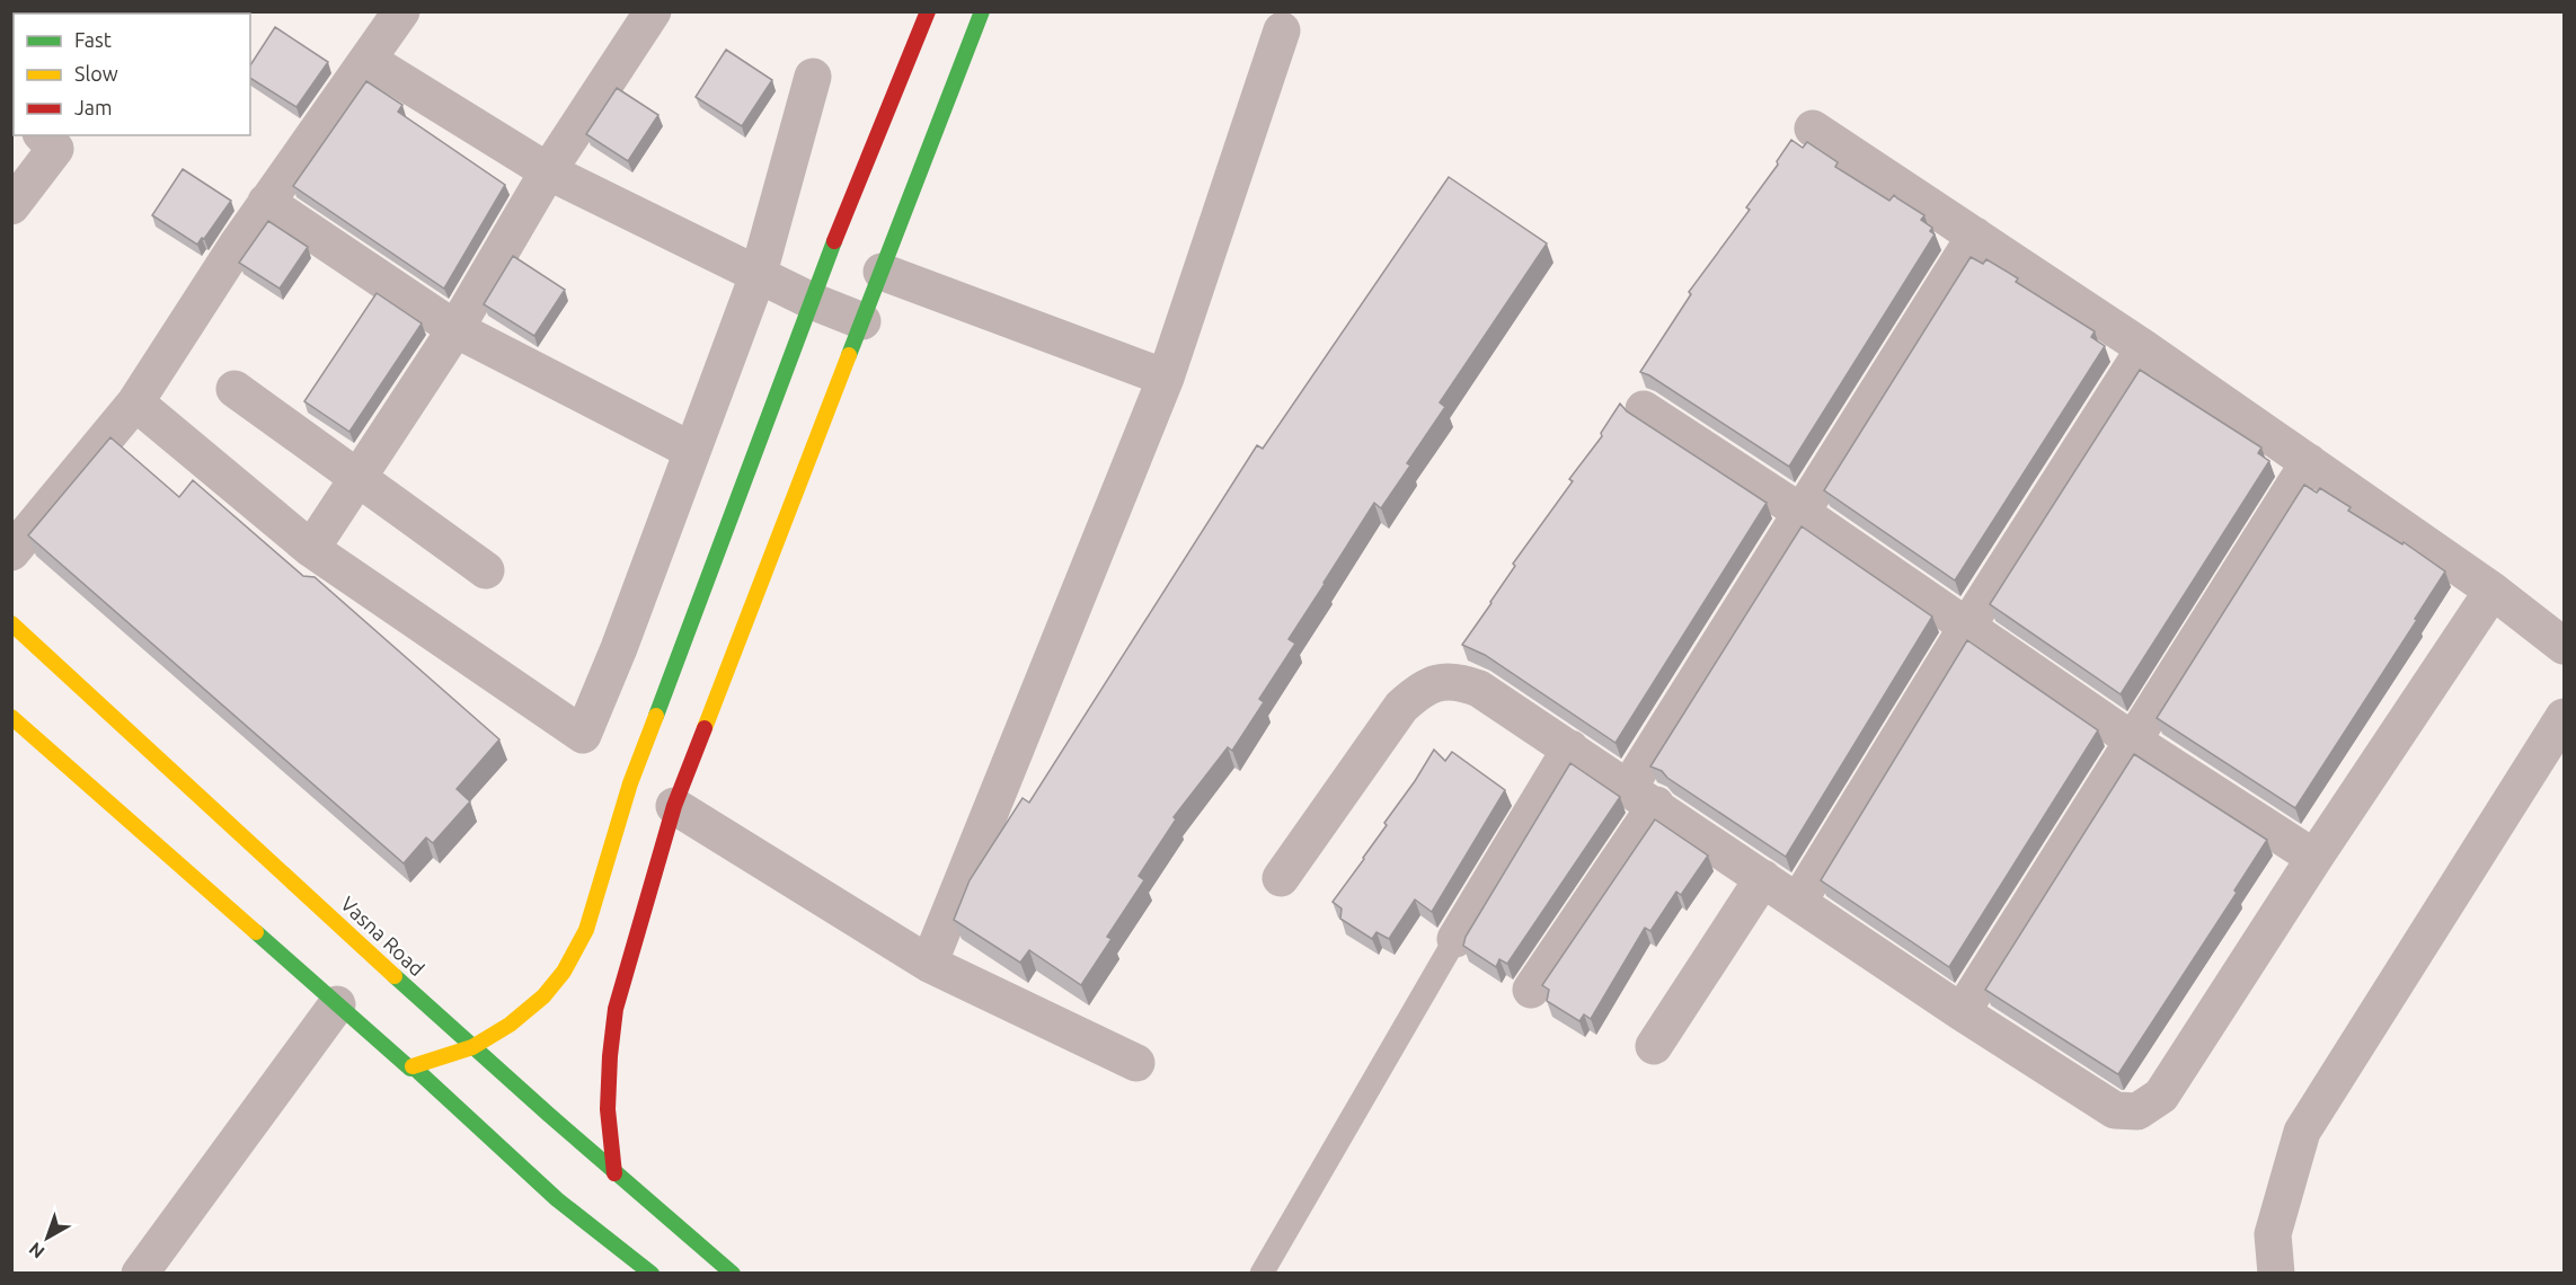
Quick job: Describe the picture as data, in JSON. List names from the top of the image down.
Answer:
{
  "streets": {
    "street": ["Vasna Road"]
  },
  "legend": ["Fast", "Slow", "Jam"],
  "north": "bottom left"
}
